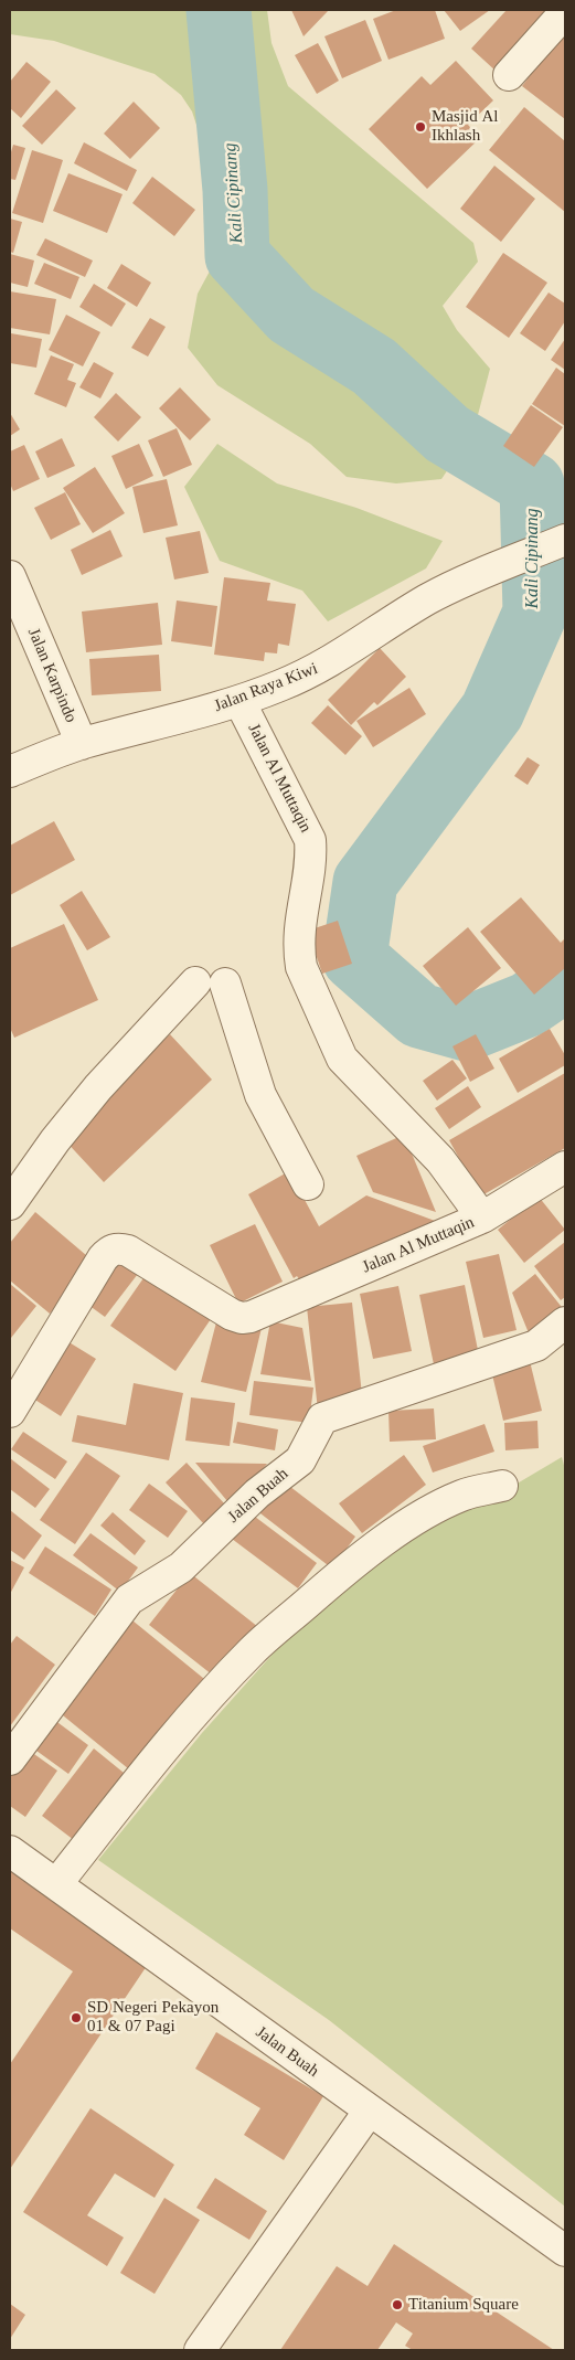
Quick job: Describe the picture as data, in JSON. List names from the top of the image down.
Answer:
{
  "streets": {
    "street": [
      "Jalan Karpindo",
      "Jalan Raya Kiwi",
      "Jalan Al Muttaqin",
      "Jalan Buah"
    ]
  },
  "crossings": [
    ["Jalan Karpindo", "Jalan Raya Kiwi"],
    ["Jalan Raya Kiwi", "Jalan Al Muttaqin"]
  ],
  "water": ["Kali Cipinang"],
  "places": ["Masjid Al Ikhlash", "SD Negeri Pekayon 01 & 07 Pagi", "Titanium Square"]
}
